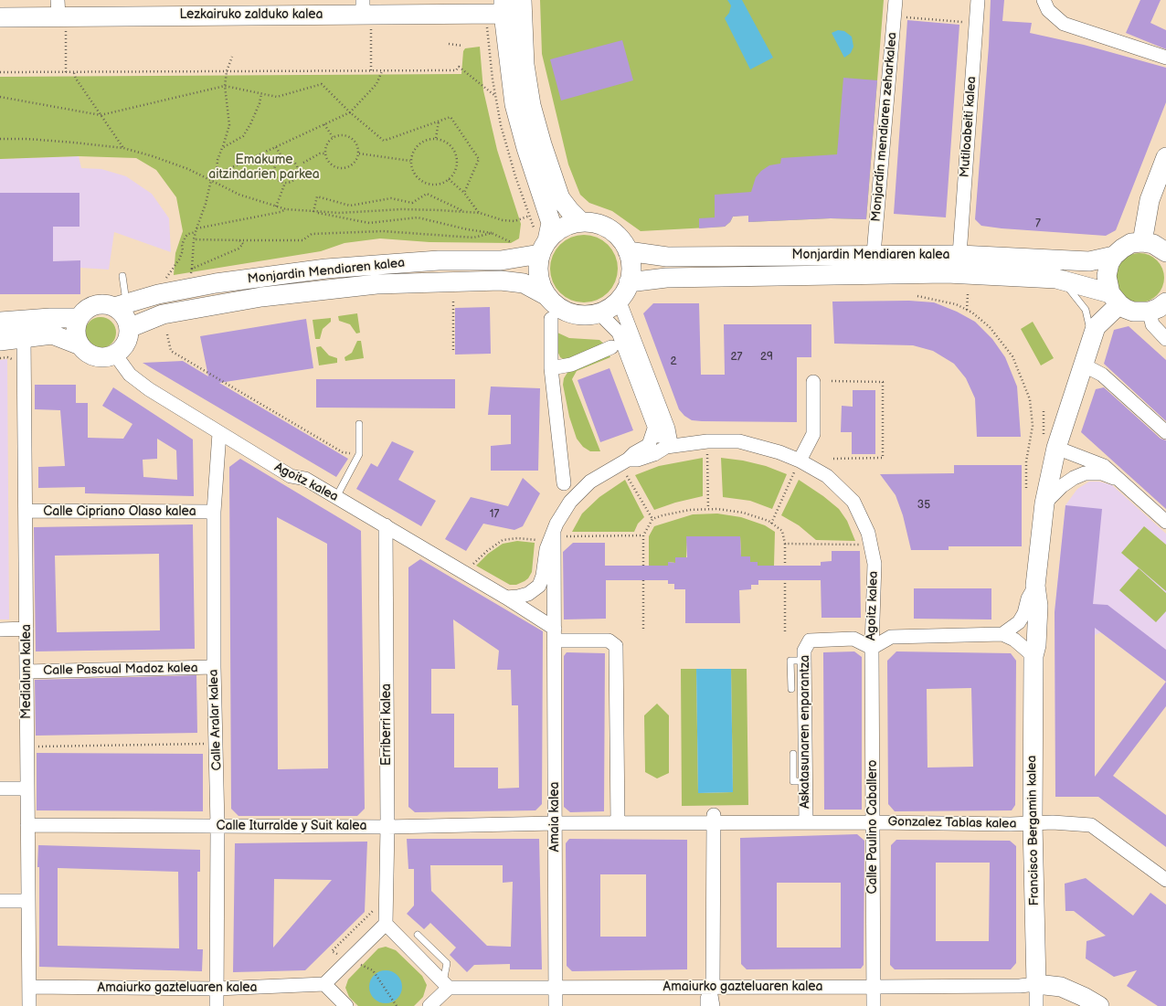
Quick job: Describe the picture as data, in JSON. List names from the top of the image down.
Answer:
{
  "streets": {
    "main road": ["Lezkairuko zalduko kalea", "Monjardin Mendiaren kalea", "Francisco Bergamin kalea"],
    "street": [
      "Monjardín mendiaren zeharkalea",
      "Mutiloabeiti kalea",
      "Agoitz kalea",
      "Calle Cipriano Olaso kalea",
      "Calle Pascual Madoz kalea",
      "Medialuna kalea",
      "Calle Aralar kalea",
      "Erriberri kalea",
      "Askatasunaren enparantza",
      "Amaia kalea",
      "Gonzalez Tablas kalea",
      "Calle Iturralde y Suit kalea",
      "Calle Paulino Caballero",
      "Amaiurko gazteluaren kalea"
    ]
  },
  "crossings": [
    ["Monjardín mendiaren zeharkalea", "Monjardin Mendiaren kalea"],
    ["Mutiloabeiti kalea", "Monjardin Mendiaren kalea"],
    ["Monjardin Mendiaren kalea", "Agoitz kalea"],
    ["Monjardin Mendiaren kalea", "Francisco Bergamin kalea"],
    ["Agoitz kalea", "Calle Aralar kalea"],
    ["Agoitz kalea", "Erriberri kalea"],
    ["Agoitz kalea", "Askatasunaren enparantza"],
    ["Agoitz kalea", "Amaia kalea"],
    ["Agoitz kalea", "Calle Paulino Caballero"],
    ["Agoitz kalea", "Francisco Bergamin kalea"],
    ["Calle Cipriano Olaso kalea", "Medialuna kalea"],
    ["Calle Cipriano Olaso kalea", "Calle Aralar kalea"],
    ["Calle Pascual Madoz kalea", "Medialuna kalea"],
    ["Calle Pascual Madoz kalea", "Calle Aralar kalea"],
    ["Medialuna kalea", "Calle Iturralde y Suit kalea"],
    ["Medialuna kalea", "Amaiurko gazteluaren kalea"],
    ["Calle Aralar kalea", "Calle Iturralde y Suit kalea"],
    ["Calle Aralar kalea", "Amaiurko gazteluaren kalea"],
    ["Erriberri kalea", "Calle Iturralde y Suit kalea"],
    ["Askatasunaren enparantza", "Amaia kalea"],
    ["Askatasunaren enparantza", "Gonzalez Tablas kalea"],
    ["Askatasunaren enparantza", "Calle Iturralde y Suit kalea"],
    ["Askatasunaren enparantza", "Calle Paulino Caballero"],
    ["Amaia kalea", "Calle Iturralde y Suit kalea"],
    ["Amaia kalea", "Amaiurko gazteluaren kalea"],
    ["Gonzalez Tablas kalea", "Calle Paulino Caballero"],
    ["Gonzalez Tablas kalea", "Francisco Bergamin kalea"],
    ["Calle Paulino Caballero", "Amaiurko gazteluaren kalea"],
    ["Francisco Bergamin kalea", "Amaiurko gazteluaren kalea"]
  ],
  "parks": ["Emakume aitzindarien parkea"],
  "house_numbers": [
    "7",
    "27",
    "29",
    "2",
    "35",
    "17"
  ]
}
